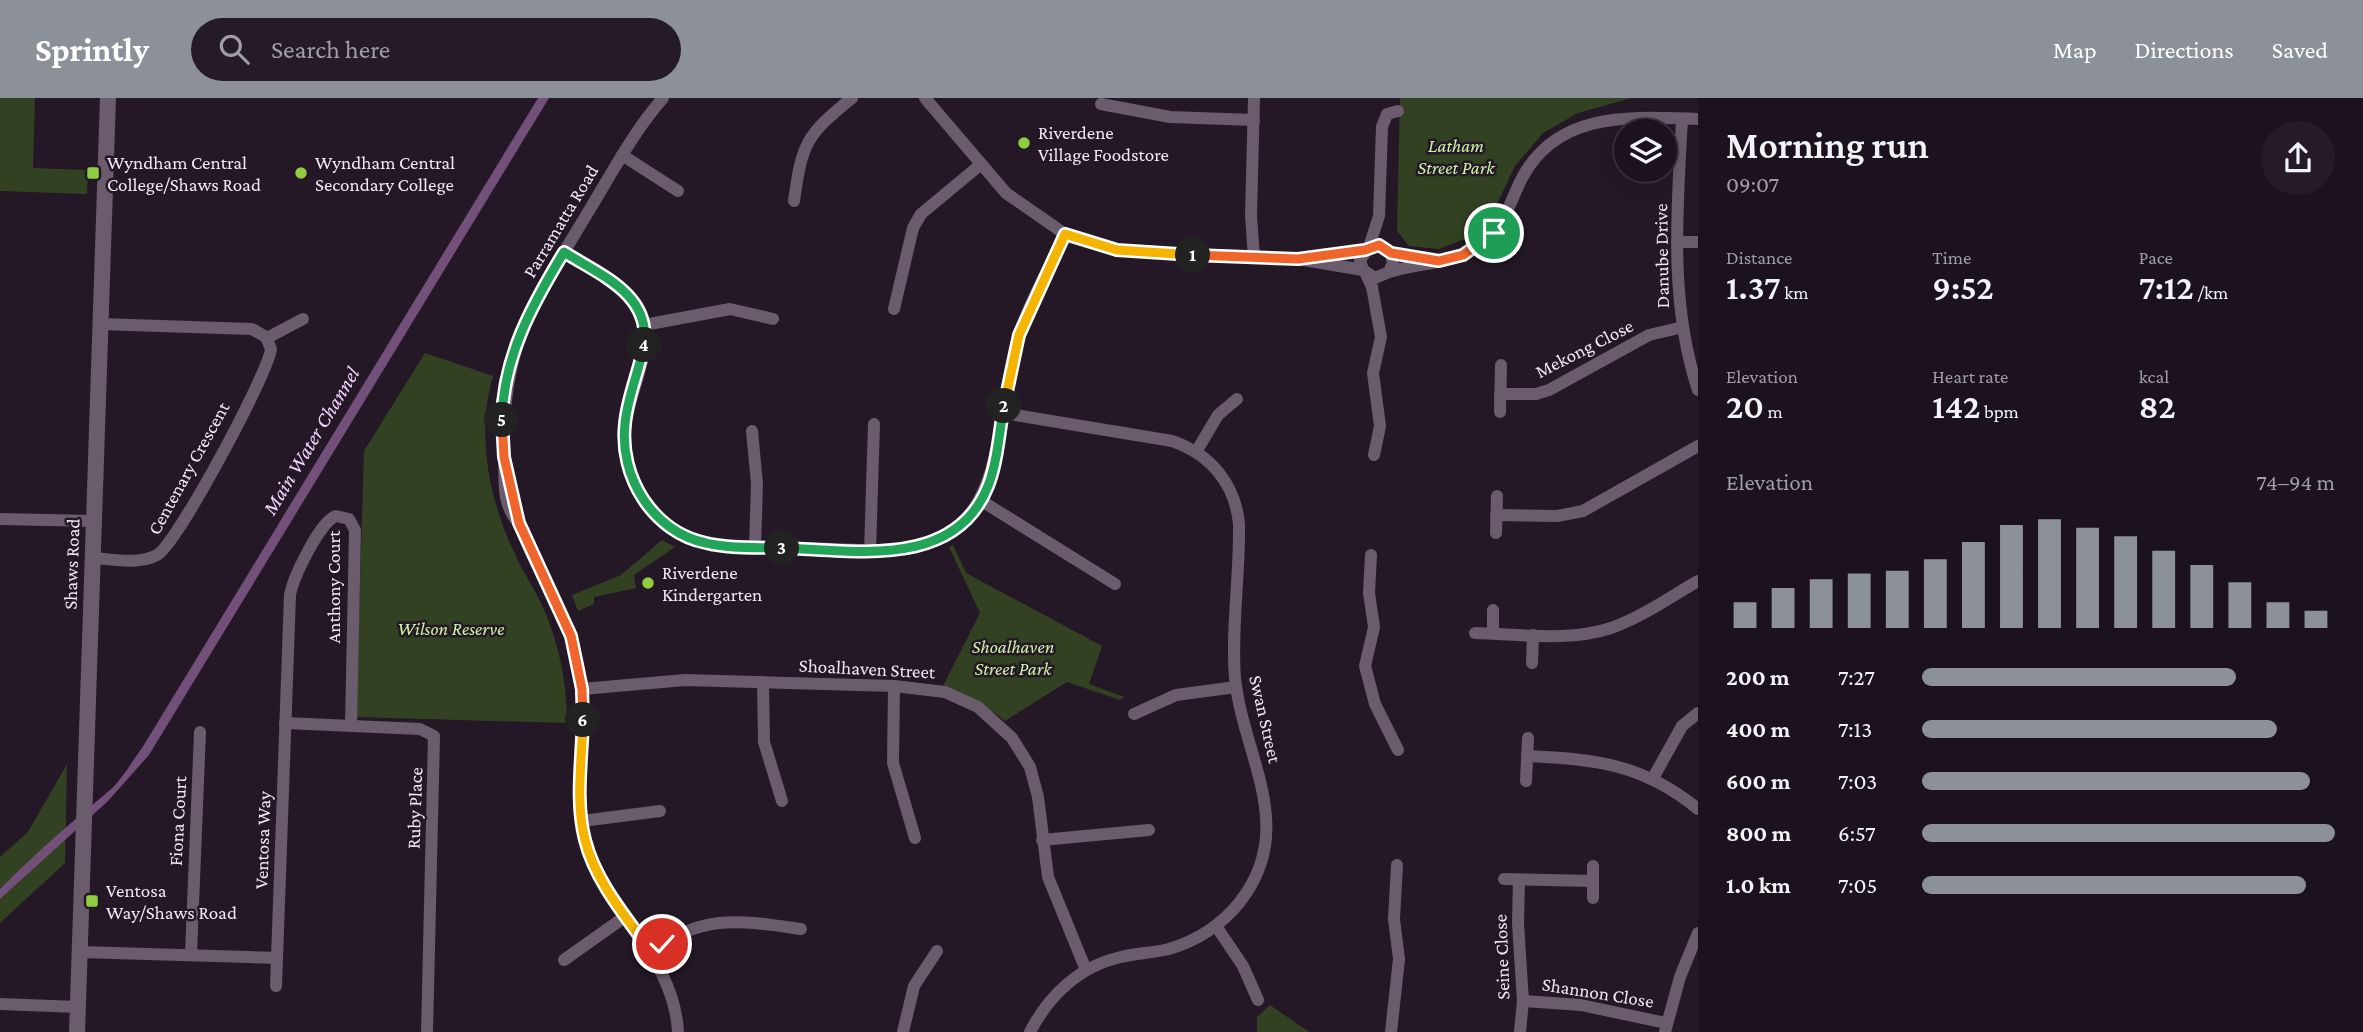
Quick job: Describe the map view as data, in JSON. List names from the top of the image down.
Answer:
{
  "streets": {
    "street": [
      "Parramatta Road",
      "Danube Drive",
      "Mekong Close",
      "Centenary Crescent",
      "Shaws Road",
      "Anthony Court",
      "Shoalhaven Street",
      "Swan Street",
      "Ruby Place",
      "Fiona Court",
      "Ventosa Way",
      "Seine Close",
      "Shannon Close"
    ]
  },
  "crossings": [
    ["Parramatta Road", "Shoalhaven Street"],
    ["Danube Drive", "Mekong Close"],
    ["Centenary Crescent", "Shaws Road"],
    ["Anthony Court", "Ruby Place"],
    ["Anthony Court", "Ventosa Way"],
    ["Shoalhaven Street", "Swan Street"],
    ["Ruby Place", "Ventosa Way"],
    ["Seine Close", "Shannon Close"]
  ],
  "water": ["Main Water Channel"],
  "parks": ["Latham Street Park", "Wilson Reserve", "Shoalhaven Street Park"],
  "places": {
    "other": ["Riverdene Village Foodstore", "Wyndham Central Secondary College", "Riverdene Kindergarten"],
    "transit": ["Wyndham Central College/Shaws Road", "Ventosa Way/Shaws Road"]
  },
  "page": {
    "header": "Sprintly",
    "search": "Search here",
    "nav": ["Map", "Directions", "Saved"],
    "heading": ["Morning run", "09:07"],
    "stats": [
      ["Distance", "1.37 km"],
      ["Time", "9:52"],
      ["Pace", "7:12 /km"],
      ["Elevation", "20 m"],
      ["Heart rate", "142 bpm"],
      ["kcal", "82"]
    ],
    "pins": [
      "1",
      "4",
      "2",
      "5",
      "3",
      "6"
    ],
    "chart": ["Elevation", "74–94 m"],
    "list": [
      {
        "name": "200 m",
        "note": "7:27"
      },
      {
        "name": "400 m",
        "note": "7:13"
      },
      {
        "name": "600 m",
        "note": "7:03"
      },
      {
        "name": "800 m",
        "note": "6:57"
      },
      {
        "name": "1.0 km",
        "note": "7:05"
      }
    ]
  }
}
